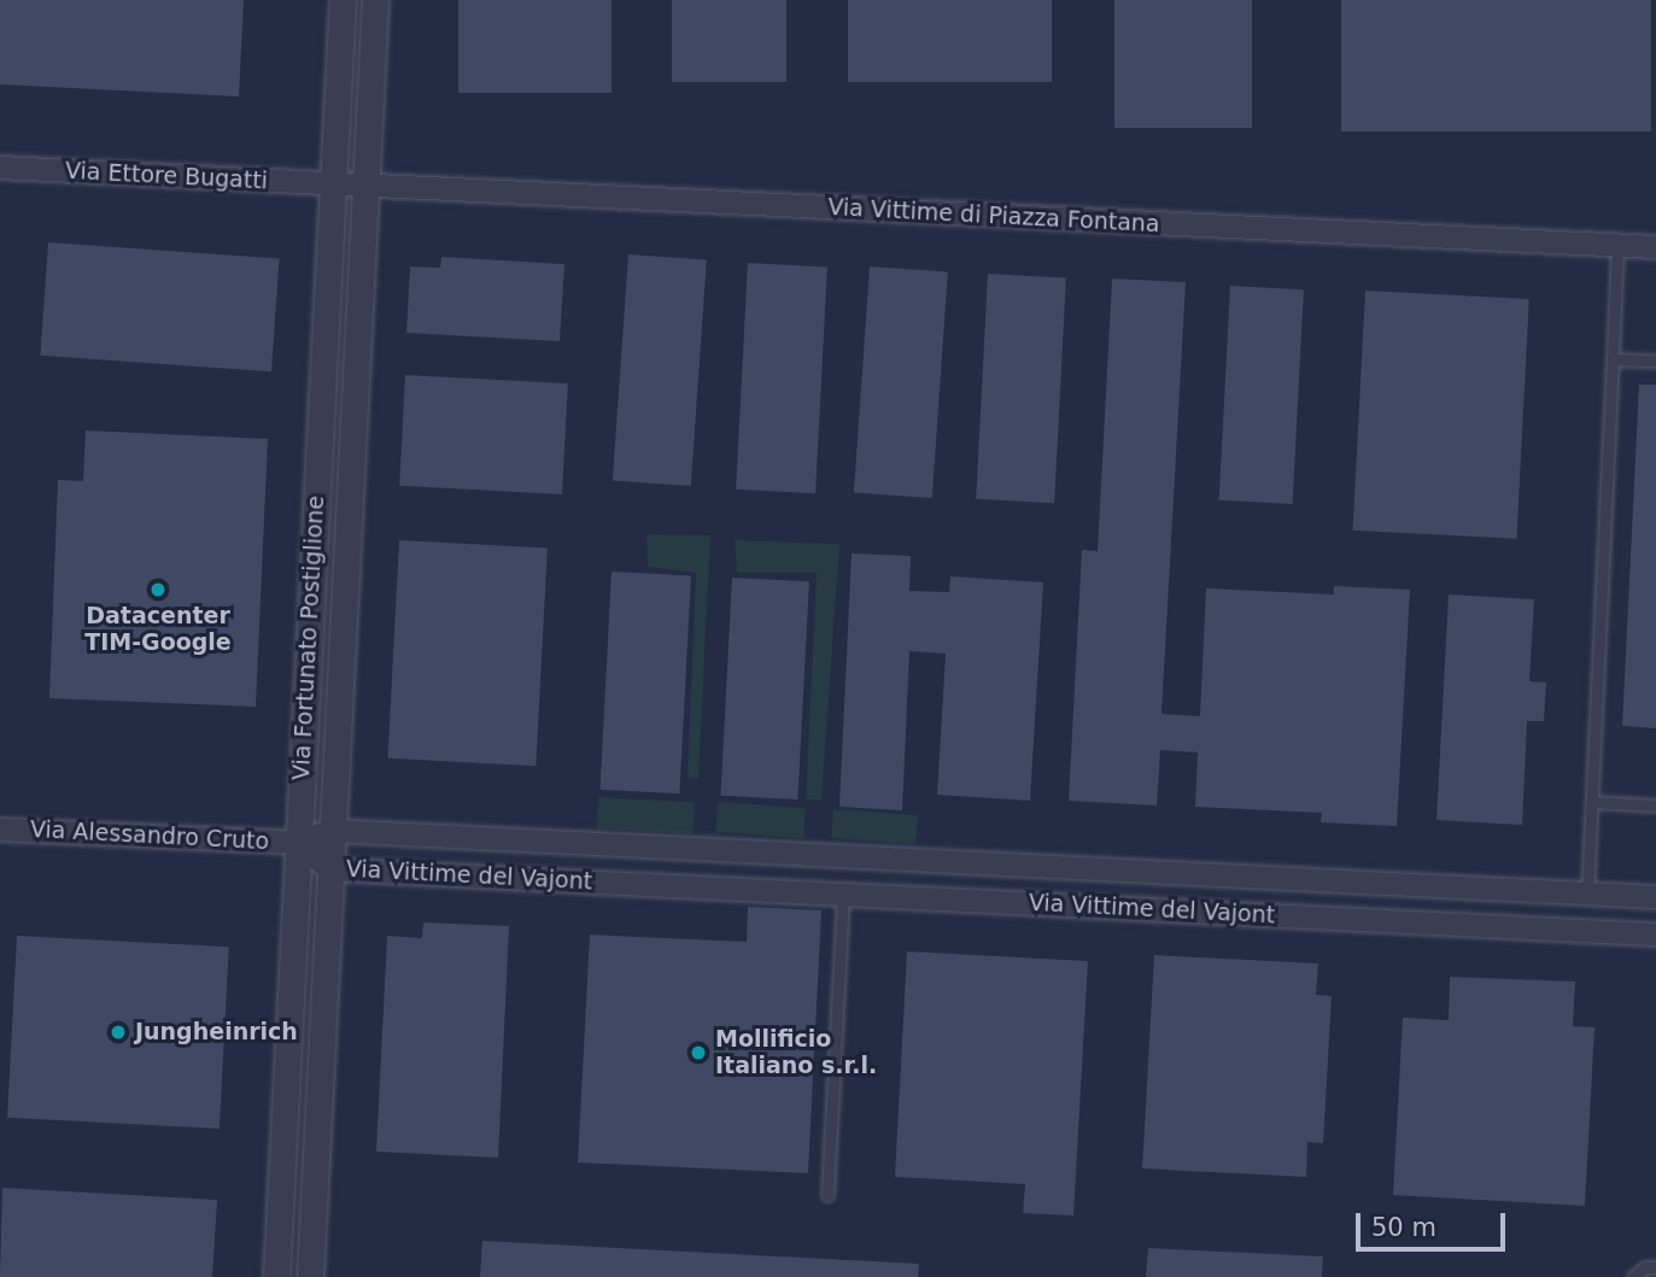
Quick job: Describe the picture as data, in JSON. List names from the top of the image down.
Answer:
{
  "streets": {
    "street": [
      "Via Ettore Bugatti",
      "Via Vittime di Piazza Fontana",
      "Via Fortunato Postiglione",
      "Via Alessandro Cruto",
      "Via Vittime del Vajont"
    ]
  },
  "crossings": [
    ["Via Ettore Bugatti", "Via Vittime di Piazza Fontana"],
    ["Via Ettore Bugatti", "Via Fortunato Postiglione"],
    ["Via Vittime di Piazza Fontana", "Via Fortunato Postiglione"],
    ["Via Fortunato Postiglione", "Via Alessandro Cruto"],
    ["Via Fortunato Postiglione", "Via Vittime del Vajont"],
    ["Via Alessandro Cruto", "Via Vittime del Vajont"]
  ],
  "places": ["Datacenter TIM-Google", "Jungheinrich", "Mollificio Italiano s.r.l."],
  "scale_bar": "50 m"
}
